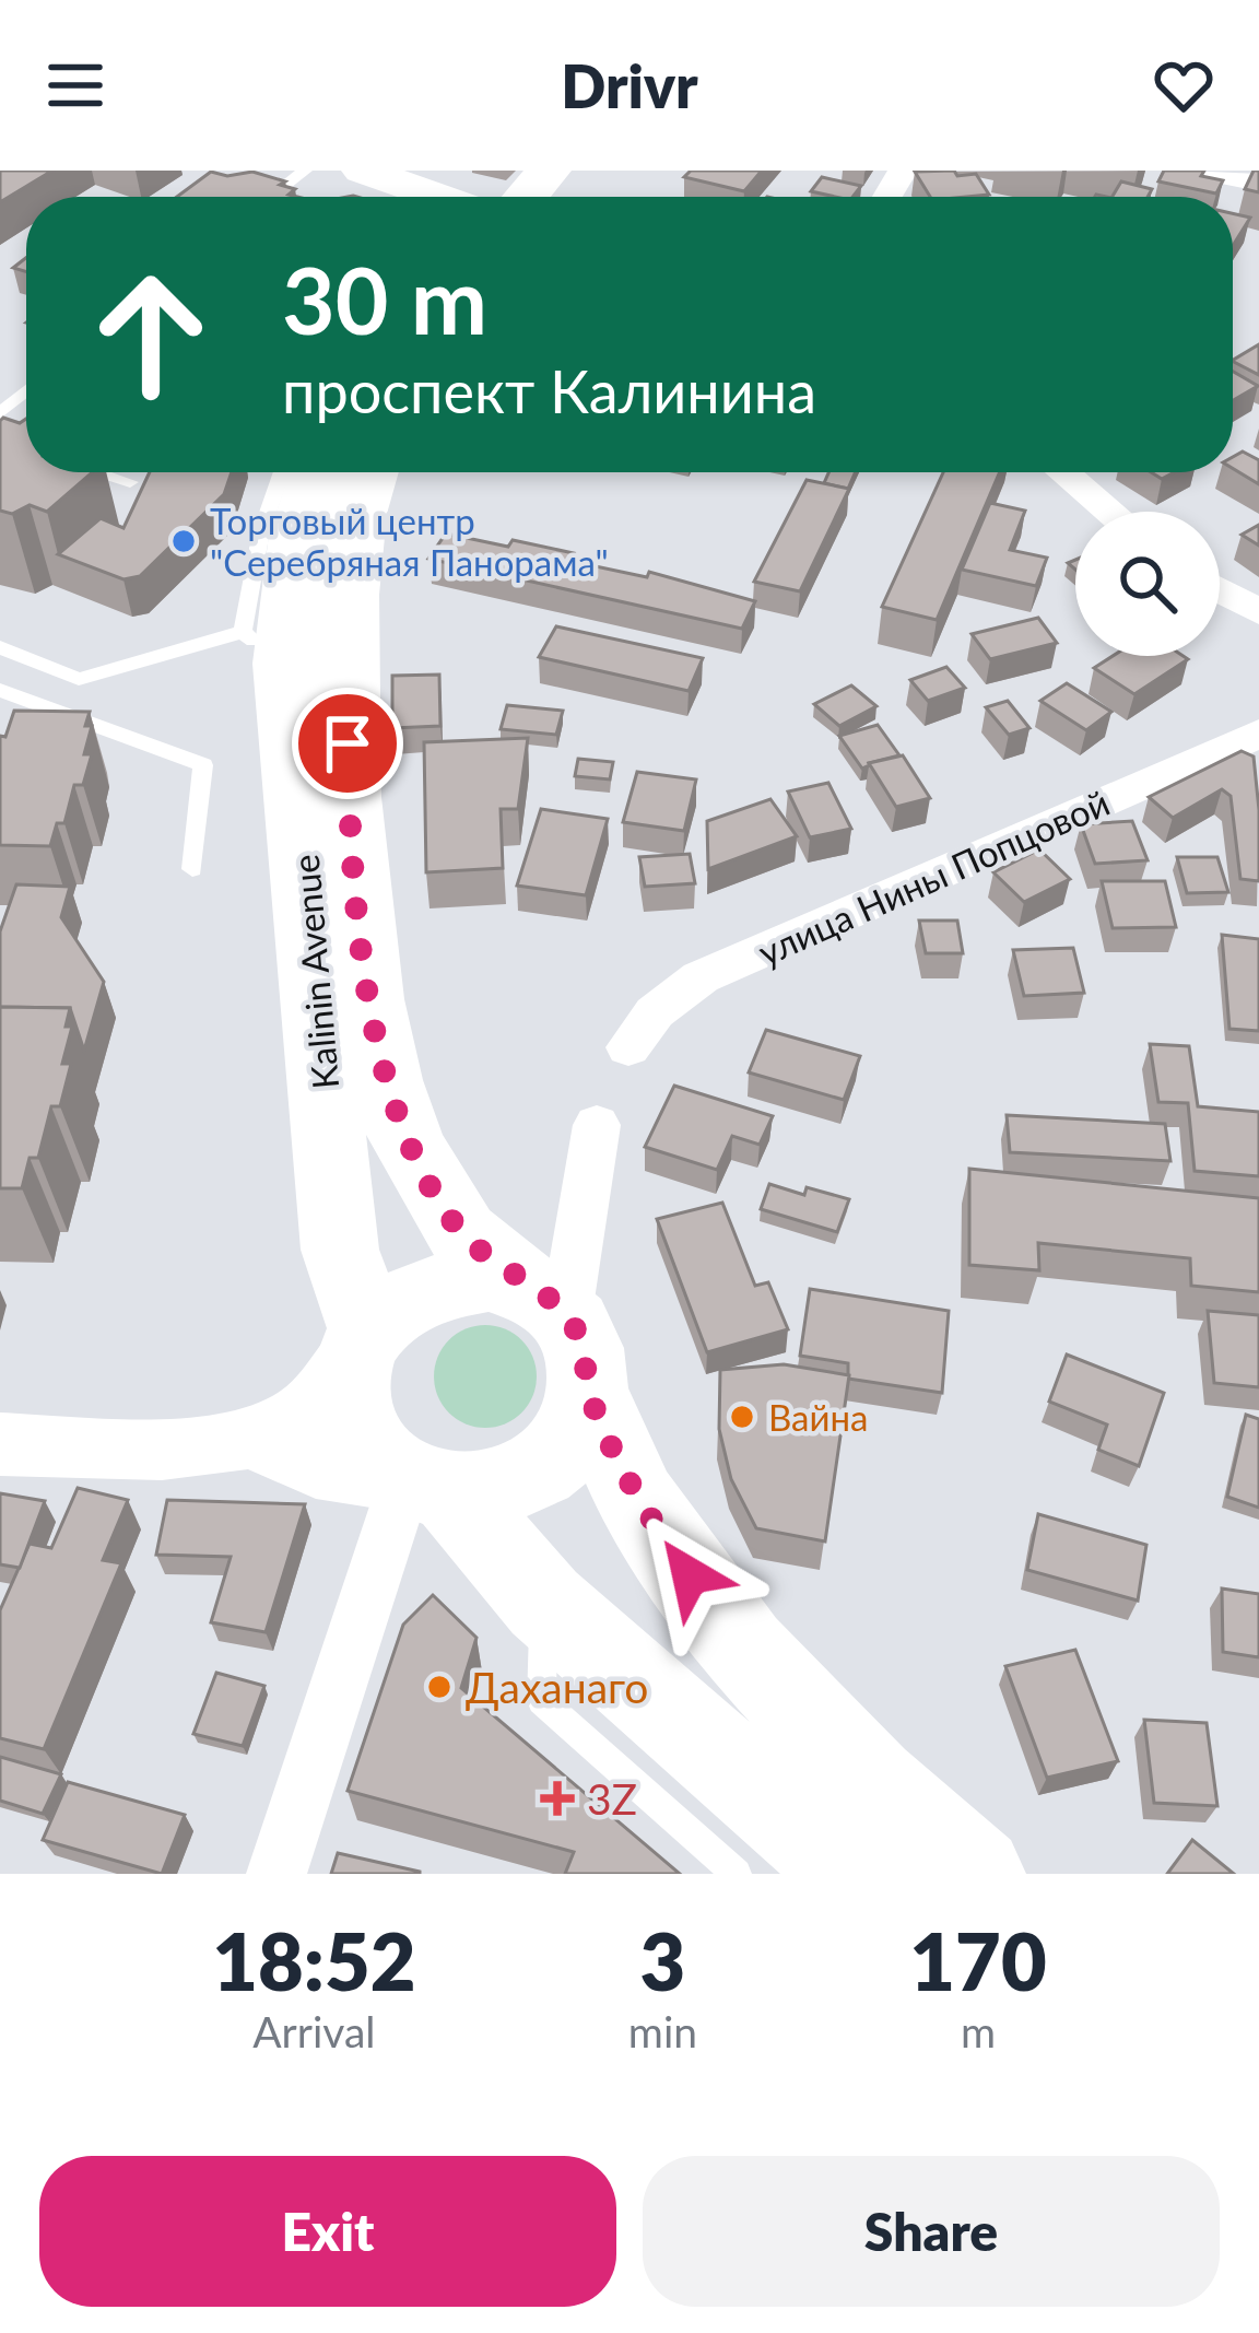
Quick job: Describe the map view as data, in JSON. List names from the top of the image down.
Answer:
{
  "streets": {
    "main road": ["Kalinin Avenue"],
    "street": ["улица Нины Попцовой"]
  },
  "places": {
    "other": ["Торговый центр \"Серебряная Панорама\"", "Вайна", "Даханаго"],
    "health": ["3Z"]
  },
  "page": {
    "header": "Drivr",
    "turn": ["30 m", "проспект Калинина"],
    "eta": [
      "18:52",
      "Arrival",
      "3",
      "min",
      "170",
      "m"
    ],
    "buttons": ["Exit", "Share"]
  }
}
